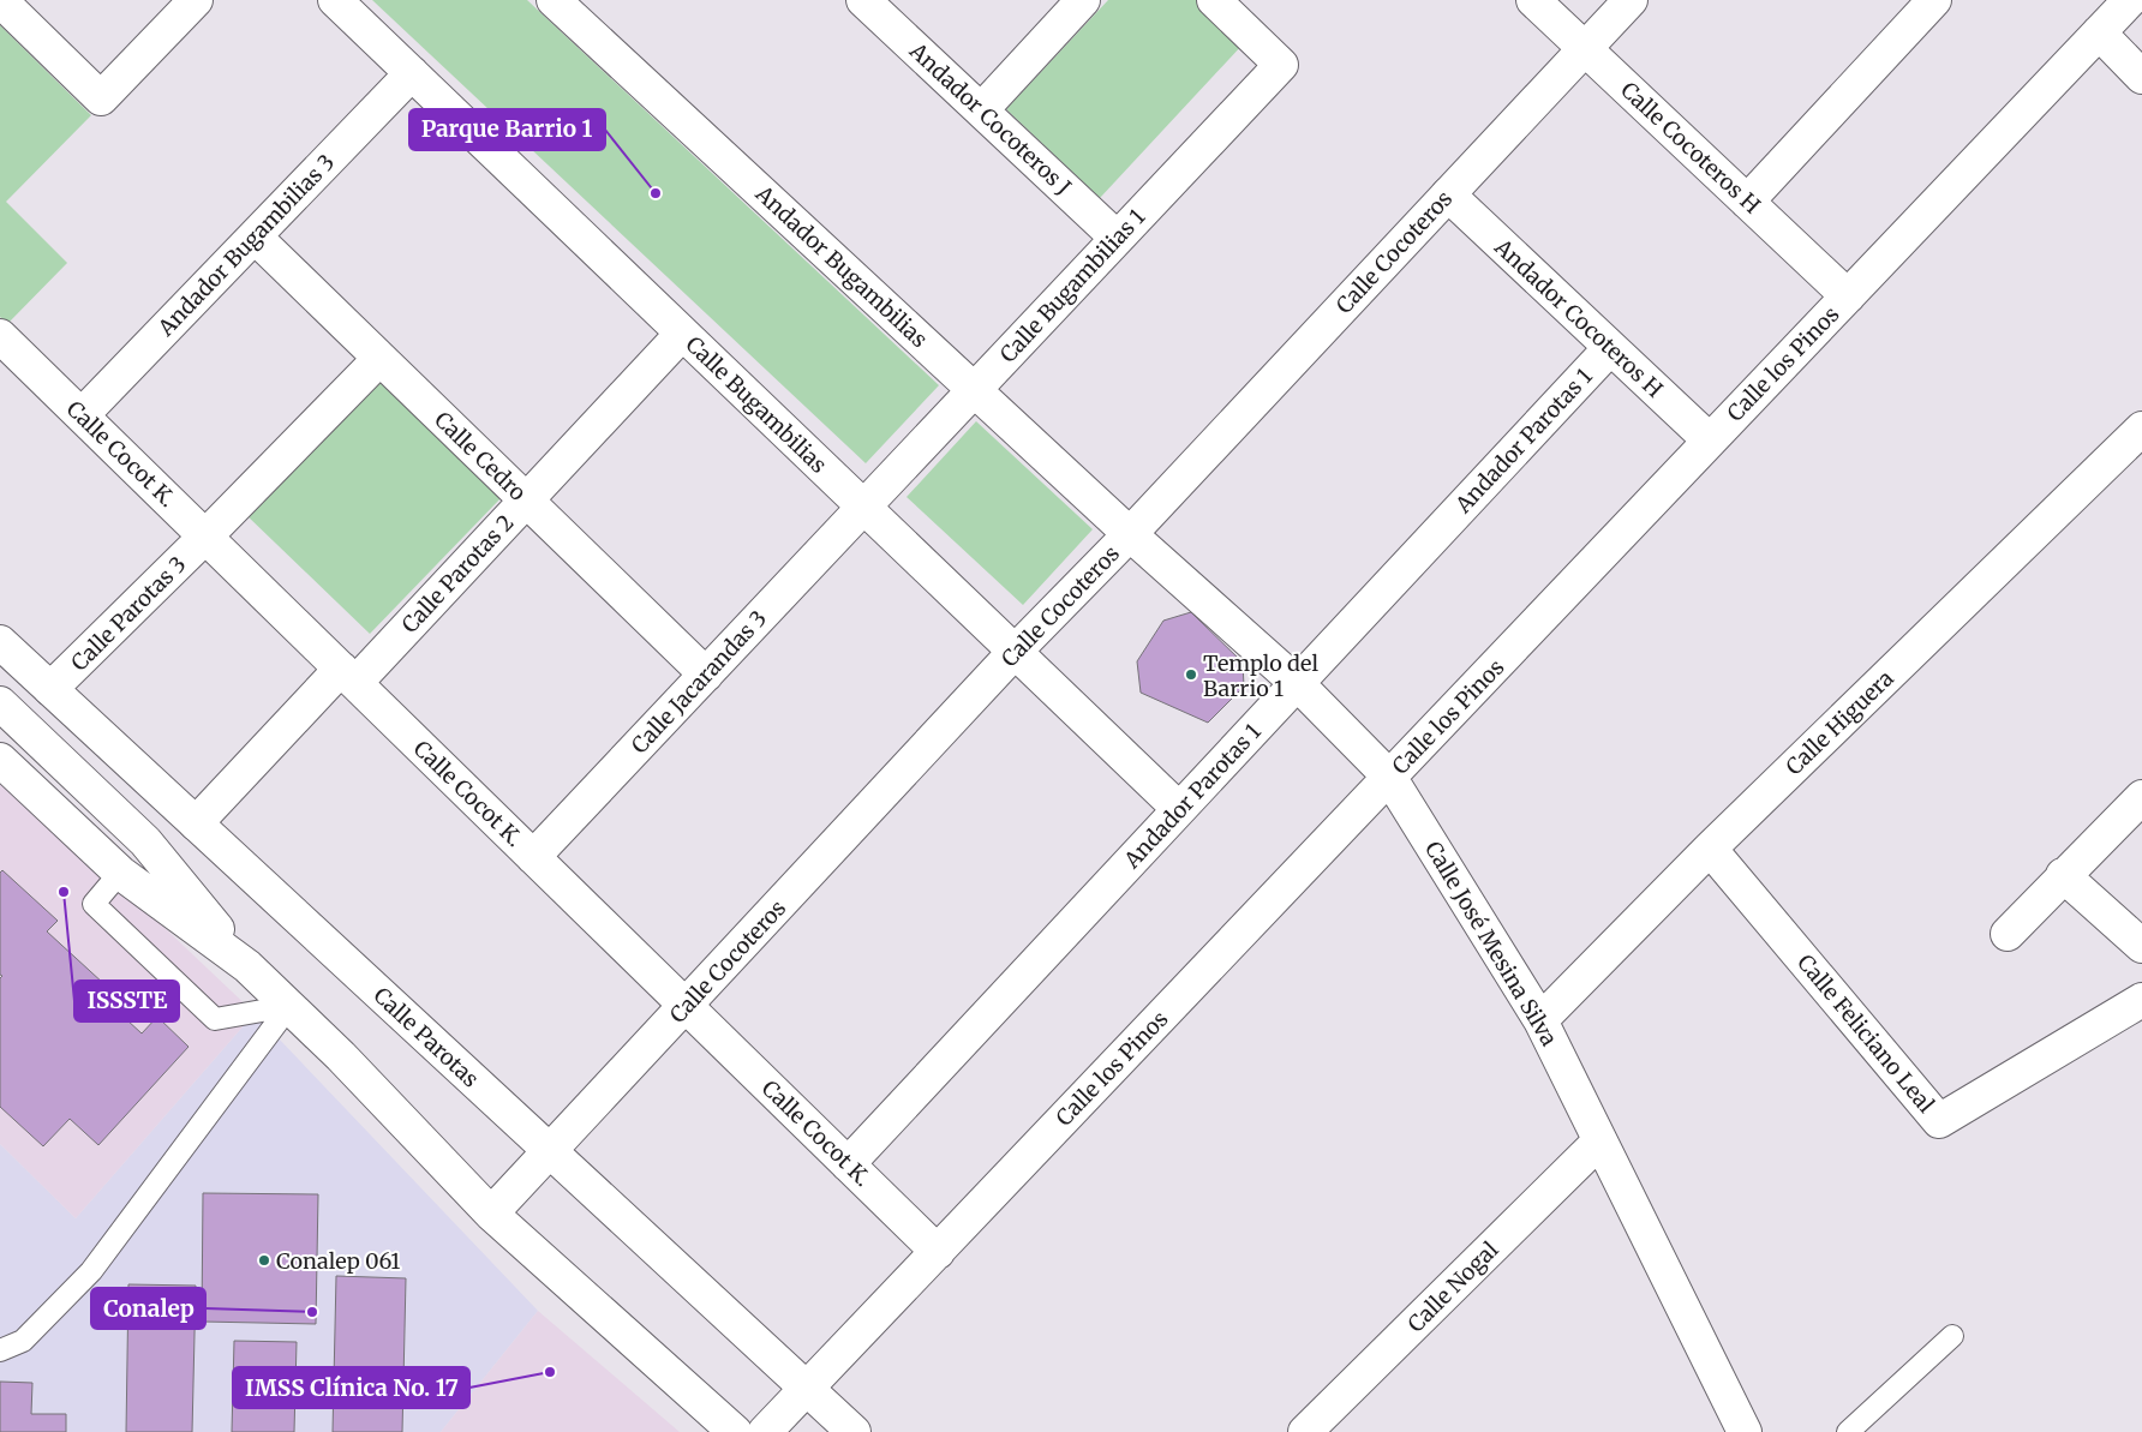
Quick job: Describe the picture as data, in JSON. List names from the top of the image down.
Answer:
{
  "streets": {
    "street": [
      "Andador Cocoteros J",
      "Calle Cocoteros H",
      "Andador Bugambilias 3",
      "Calle Cocoteros",
      "Andador Bugambilias",
      "Calle Bugambilias 1",
      "Andador Cocoteros H",
      "Calle los Pinos",
      "Calle Bugambilias",
      "Andador Parotas 1",
      "Calle Cocot K.",
      "Calle Cedro",
      "Calle Parotas 2",
      "Calle Parotas 3",
      "Calle Jacarandas 3",
      "Calle Higuera",
      "Calle José Mesina Silva",
      "Calle Feliciano Leal",
      "Calle Parotas",
      "Calle Nogal"
    ]
  },
  "crossings": [
    ["Andador Cocoteros J", "Calle Bugambilias 1"],
    ["Calle Cocoteros H", "Calle Cocoteros"],
    ["Calle Cocoteros H", "Calle los Pinos"],
    ["Andador Bugambilias 3", "Calle Bugambilias"],
    ["Andador Bugambilias 3", "Calle Cocot K."],
    ["Andador Bugambilias 3", "Calle Cedro"],
    ["Calle Cocoteros", "Andador Bugambilias"],
    ["Calle Cocoteros", "Andador Cocoteros H"],
    ["Calle Cocoteros", "Calle Bugambilias"],
    ["Calle Cocoteros", "Calle Cocot K."],
    ["Calle Cocoteros", "Calle José Mesina Silva"],
    ["Calle Cocoteros", "Calle Parotas"],
    ["Andador Bugambilias", "Calle Bugambilias 1"],
    ["Andador Bugambilias", "Calle José Mesina Silva"],
    ["Calle Bugambilias 1", "Calle Bugambilias"],
    ["Calle Bugambilias 1", "Calle Jacarandas 3"],
    ["Andador Cocoteros H", "Calle los Pinos"],
    ["Andador Cocoteros H", "Andador Parotas 1"],
    ["Calle los Pinos", "Calle Cocot K."],
    ["Calle los Pinos", "Calle José Mesina Silva"],
    ["Calle los Pinos", "Calle Parotas"],
    ["Calle Bugambilias", "Andador Parotas 1"],
    ["Calle Bugambilias", "Calle Parotas 2"],
    ["Calle Bugambilias", "Calle Jacarandas 3"],
    ["Andador Parotas 1", "Calle Cocot K."],
    ["Andador Parotas 1", "Calle José Mesina Silva"],
    ["Calle Cocot K.", "Calle Parotas 2"],
    ["Calle Cocot K.", "Calle Parotas 3"],
    ["Calle Cocot K.", "Calle Jacarandas 3"],
    ["Calle Cedro", "Calle Parotas 2"],
    ["Calle Cedro", "Calle Parotas 3"],
    ["Calle Cedro", "Calle Jacarandas 3"],
    ["Calle Parotas 2", "Calle Parotas"],
    ["Calle Parotas 3", "Calle Parotas"],
    ["Calle Higuera", "Calle José Mesina Silva"],
    ["Calle Higuera", "Calle Feliciano Leal"],
    ["Calle José Mesina Silva", "Calle Nogal"]
  ],
  "places": [
    "Parque Barrio 1",
    "Templo del Barrio 1",
    "ISSSTE",
    "Conalep 061",
    "Conalep",
    "IMSS Clínica No. 17"
  ]
}
